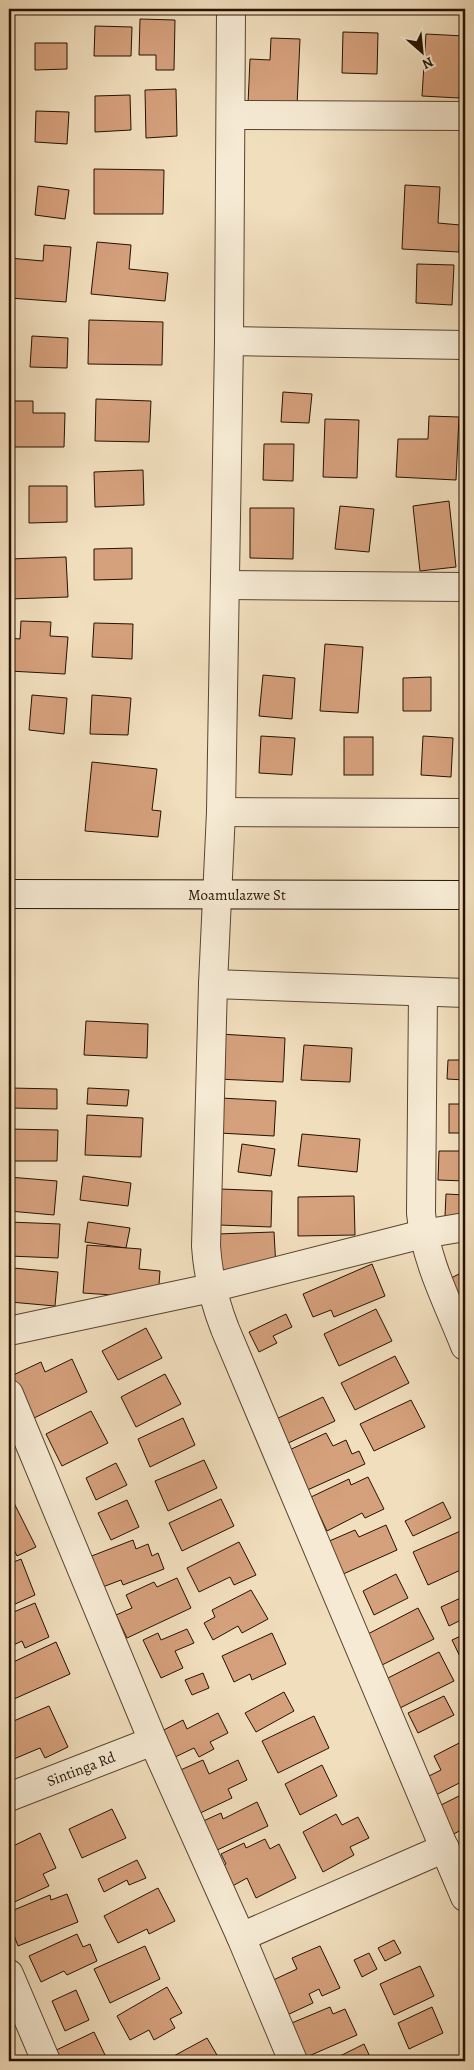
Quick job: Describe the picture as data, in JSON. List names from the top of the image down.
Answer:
{
  "streets": {
    "street": ["Moamulazwe St", "Sintinga Rd"]
  },
  "north": "bottom right"
}
